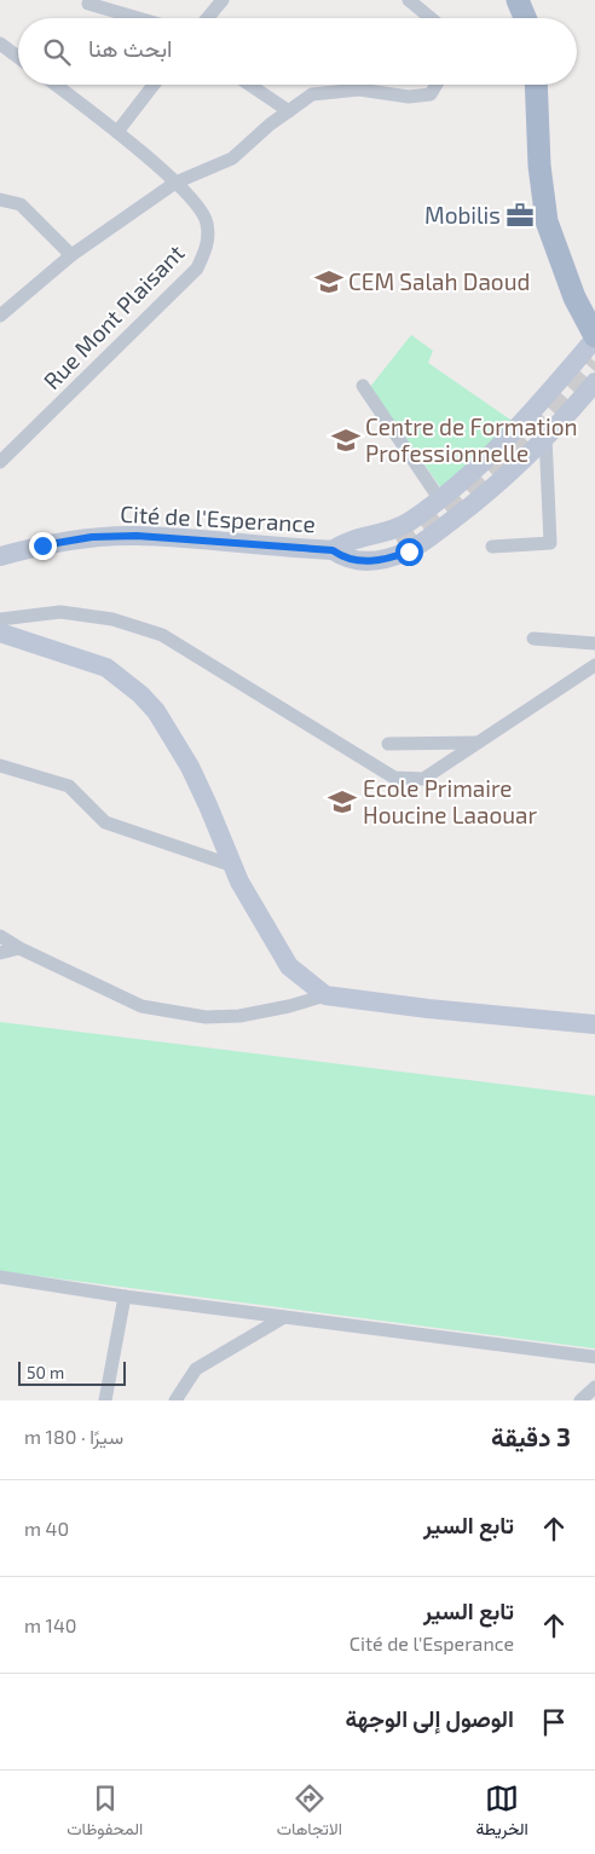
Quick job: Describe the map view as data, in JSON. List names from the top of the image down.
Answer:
{
  "streets": {
    "main road": ["Cité de l'Esperance"],
    "street": ["Rue Mont Plaisant"]
  },
  "places": {
    "office": ["Mobilis"],
    "school or university": ["CEM Salah Daoud", "Centre de Formation Professionnelle", "Ecole Primaire Houcine Laaouar"]
  },
  "scale_bar": "50 m",
  "page": {
    "search": "ابحث هنا",
    "scale": "50 m",
    "heading": ["3 دقيقة", "سيرًا · 180 m"],
    "list": [
      ["تابع السير", "40 m"],
      ["تابع السير", "Cité de l'Esperance", "140 m"],
      "الوصول إلى الوجهة"
    ],
    "nav": ["الخريطة", "الاتجاهات", "المحفوظات"]
  }
}
